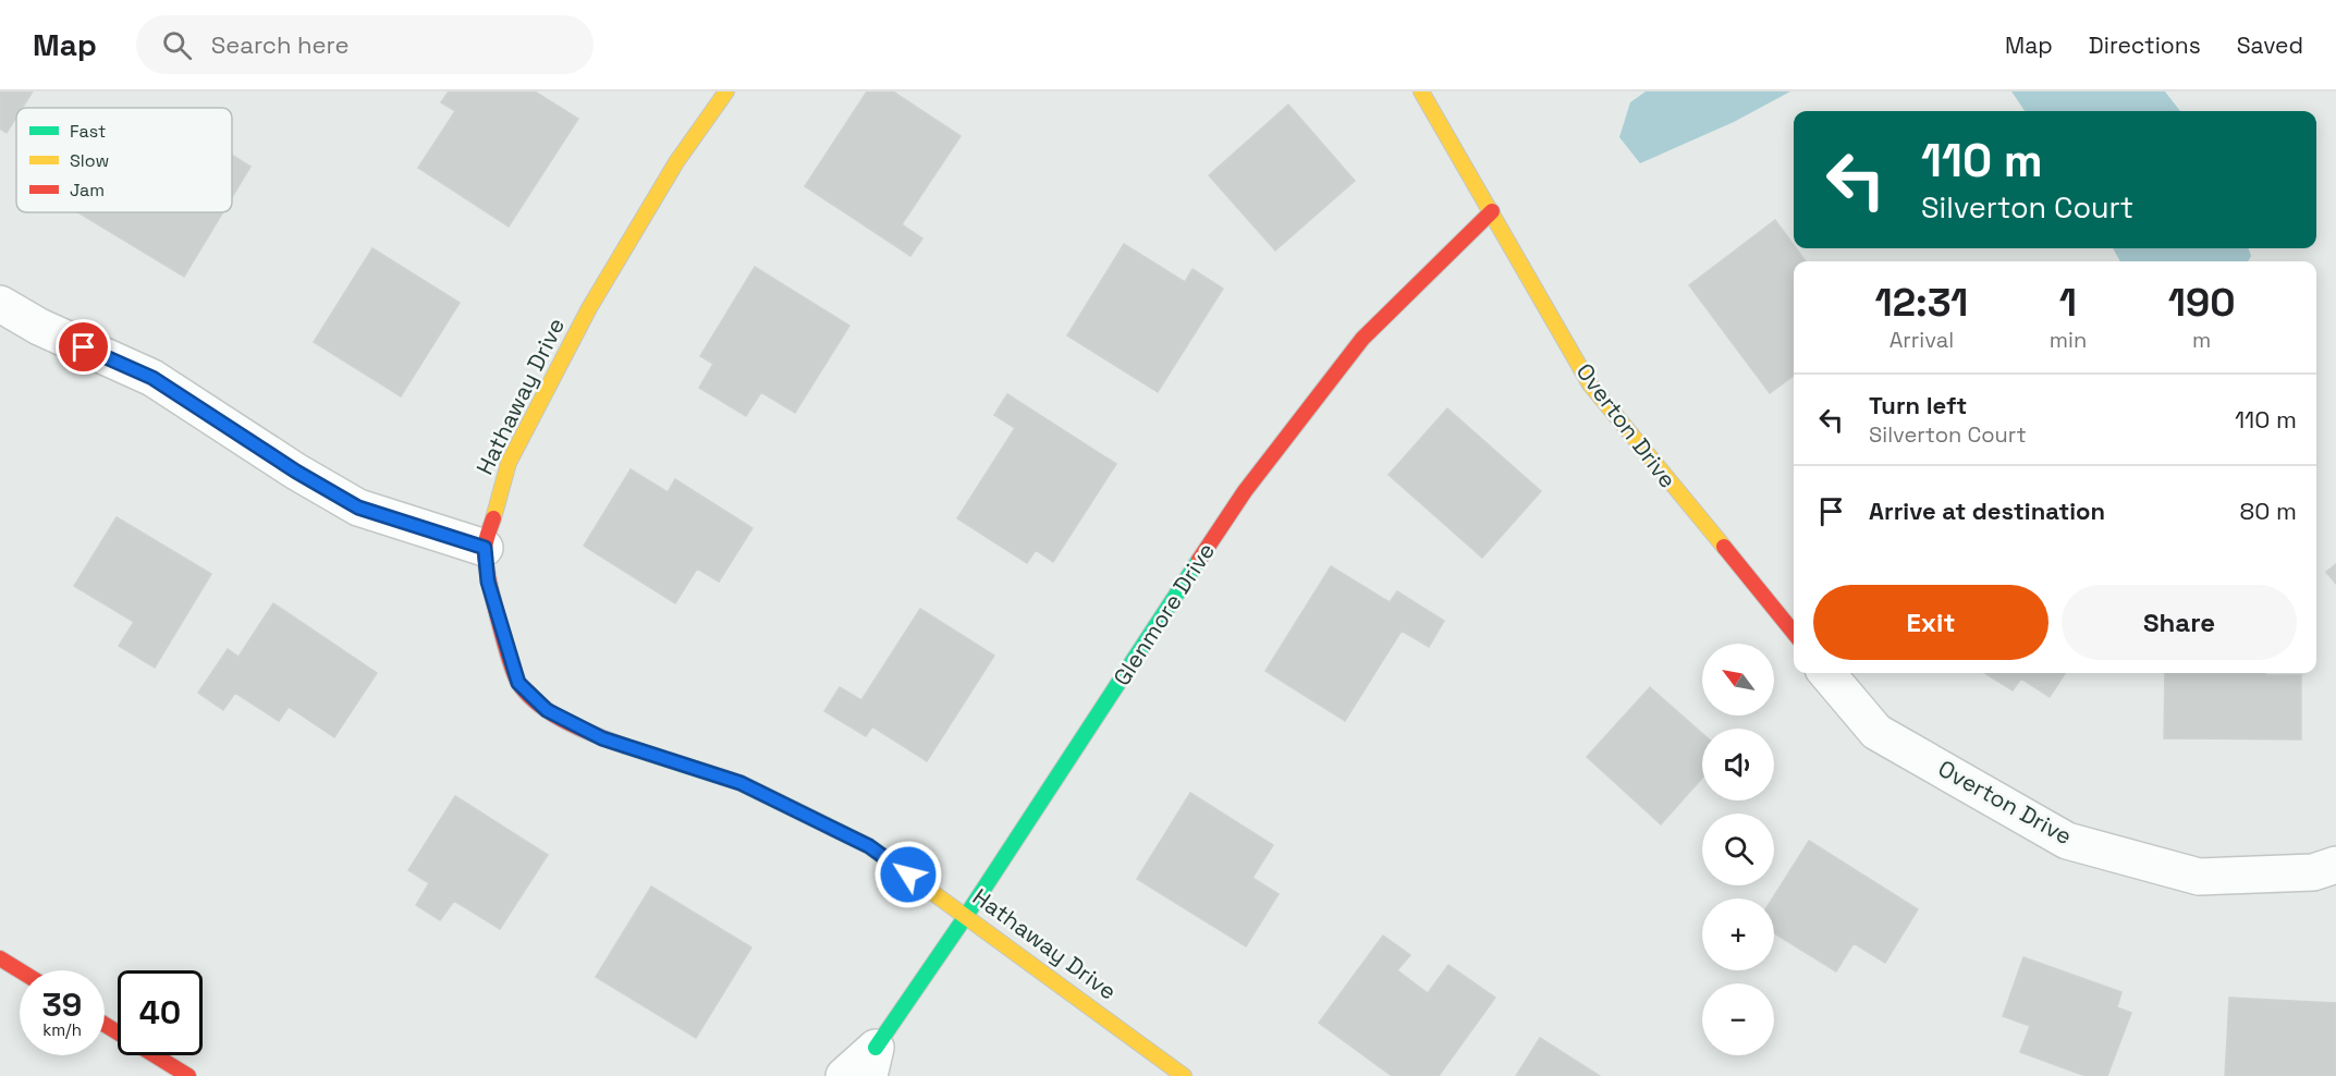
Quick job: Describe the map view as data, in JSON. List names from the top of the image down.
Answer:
{
  "streets": {
    "street": ["Hathaway Drive", "Overton Drive", "Glenmore Drive"]
  },
  "crossings": [
    ["Hathaway Drive", "Glenmore Drive"],
    ["Overton Drive", "Glenmore Drive"]
  ],
  "legend": ["Fast", "Slow", "Jam"],
  "north": "top left",
  "page": {
    "header": "Map",
    "search": "Search here",
    "nav": ["Map", "Directions", "Saved"],
    "turn": ["110 m", "Silverton Court"],
    "eta": [
      "12:31",
      "Arrival",
      "1",
      "min",
      "190",
      "m"
    ],
    "list": [
      {
        "name": "Turn left",
        "note": "Silverton Court",
        "value": "110 m"
      },
      {
        "name": "Arrive at destination",
        "value": "80 m"
      }
    ],
    "buttons": ["Exit", "Share"],
    "map_buttons": ["+", "−"],
    "speed": "39 km/h",
    "limit": "40"
  }
}
